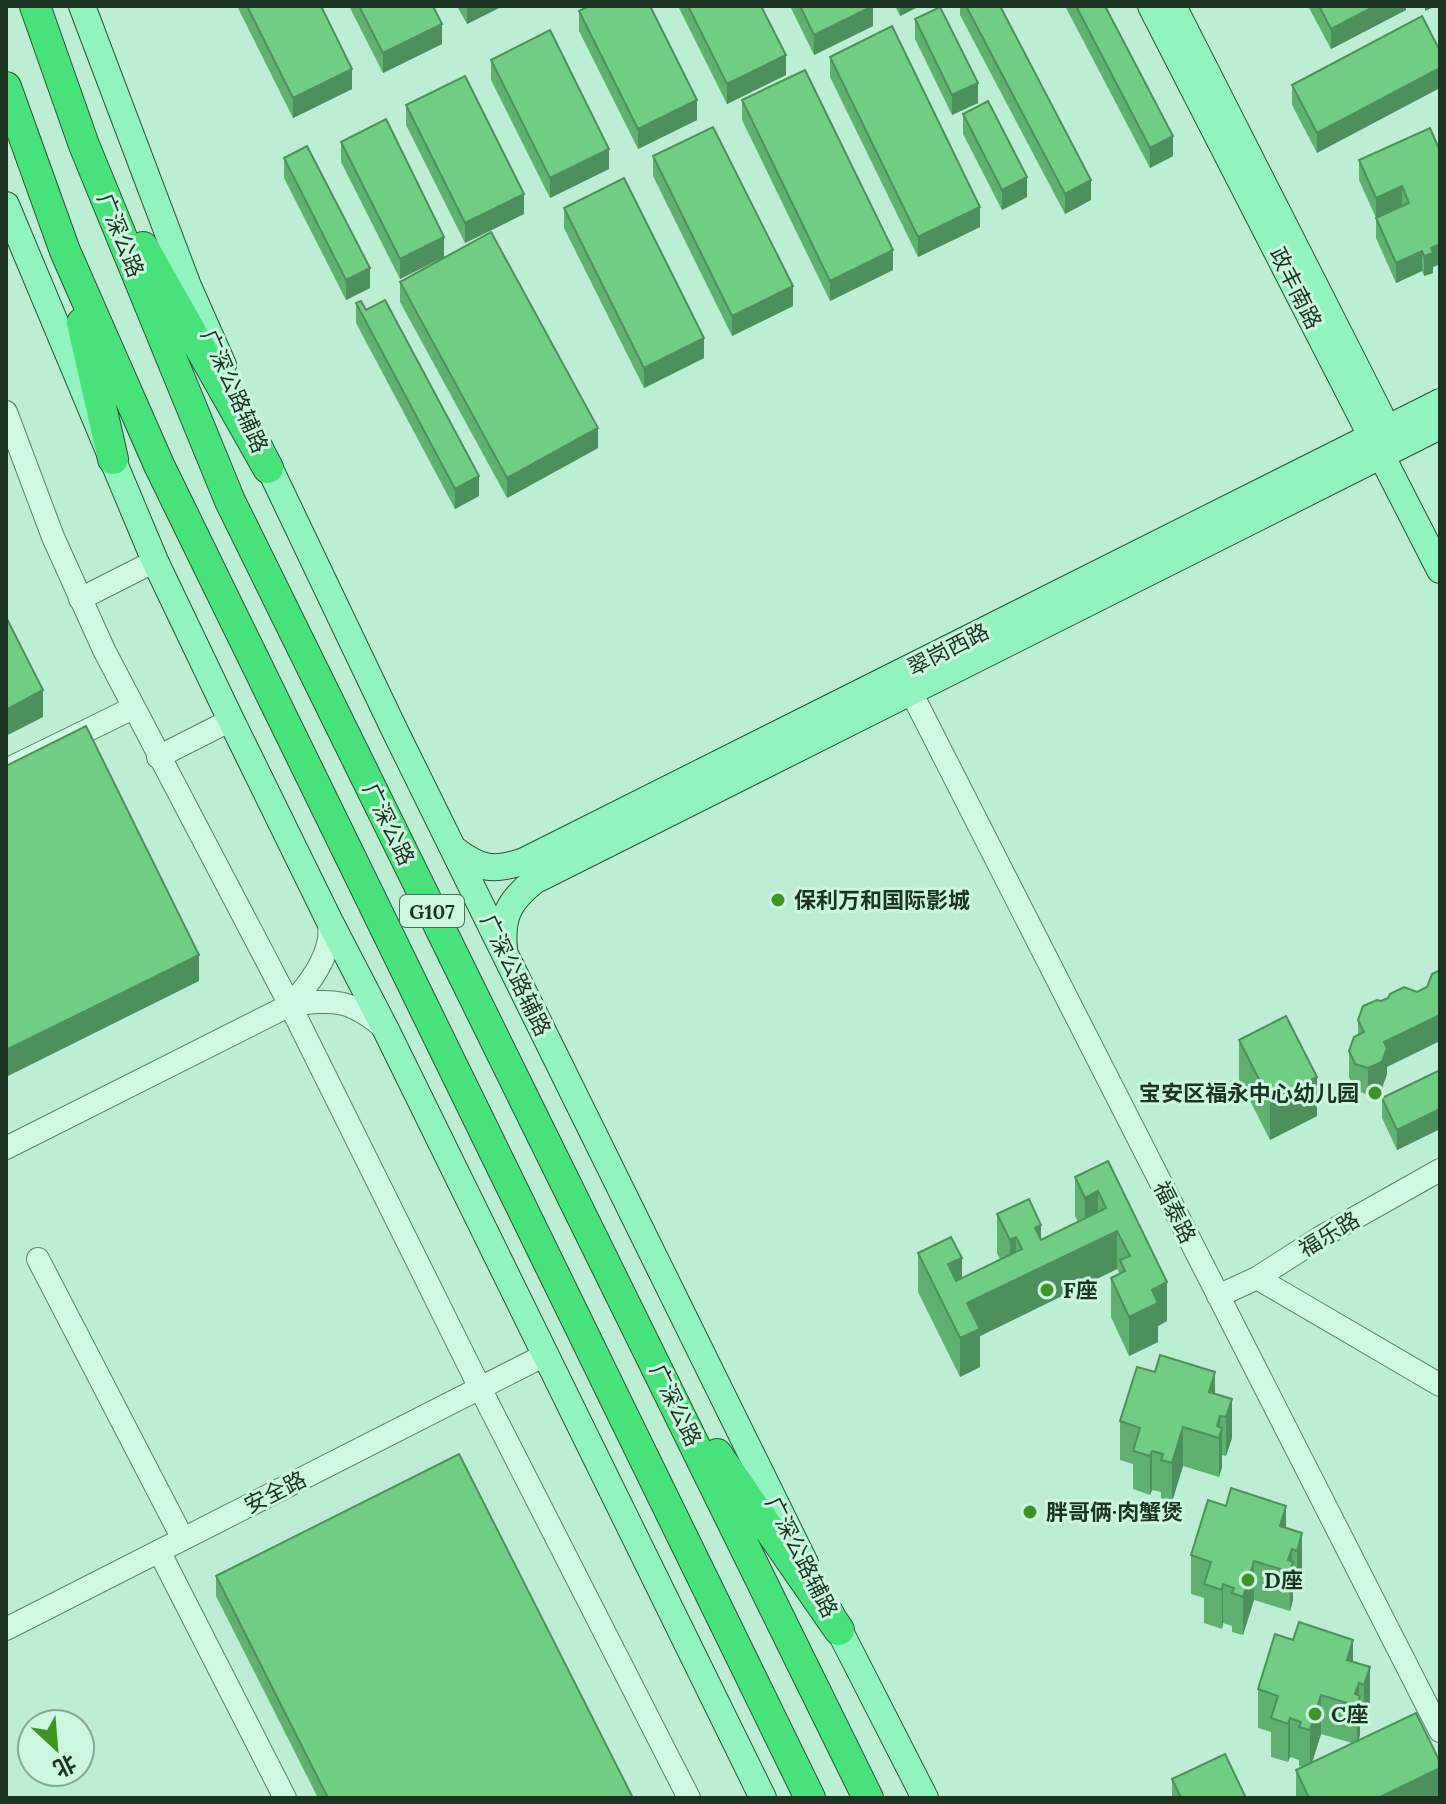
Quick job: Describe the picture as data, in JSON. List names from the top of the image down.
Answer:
{
  "streets": {
    "highway": ["广深公路", "G107"],
    "main road": ["政丰南路", "广深公路辅路", "翠岗西路"],
    "street": ["福泰路", "福乐路", "安全路"]
  },
  "crossings": [
    ["政丰南路", "翠岗西路"],
    ["广深公路辅路", "翠岗西路"],
    ["翠岗西路", "福泰路"],
    ["福泰路", "福乐路"]
  ],
  "places": [
    "保利万和国际影城",
    "宝安区福永中心幼儿园",
    "F座",
    "胖哥俩·肉蟹煲",
    "D座",
    "C座"
  ],
  "north": "bottom right"
}
